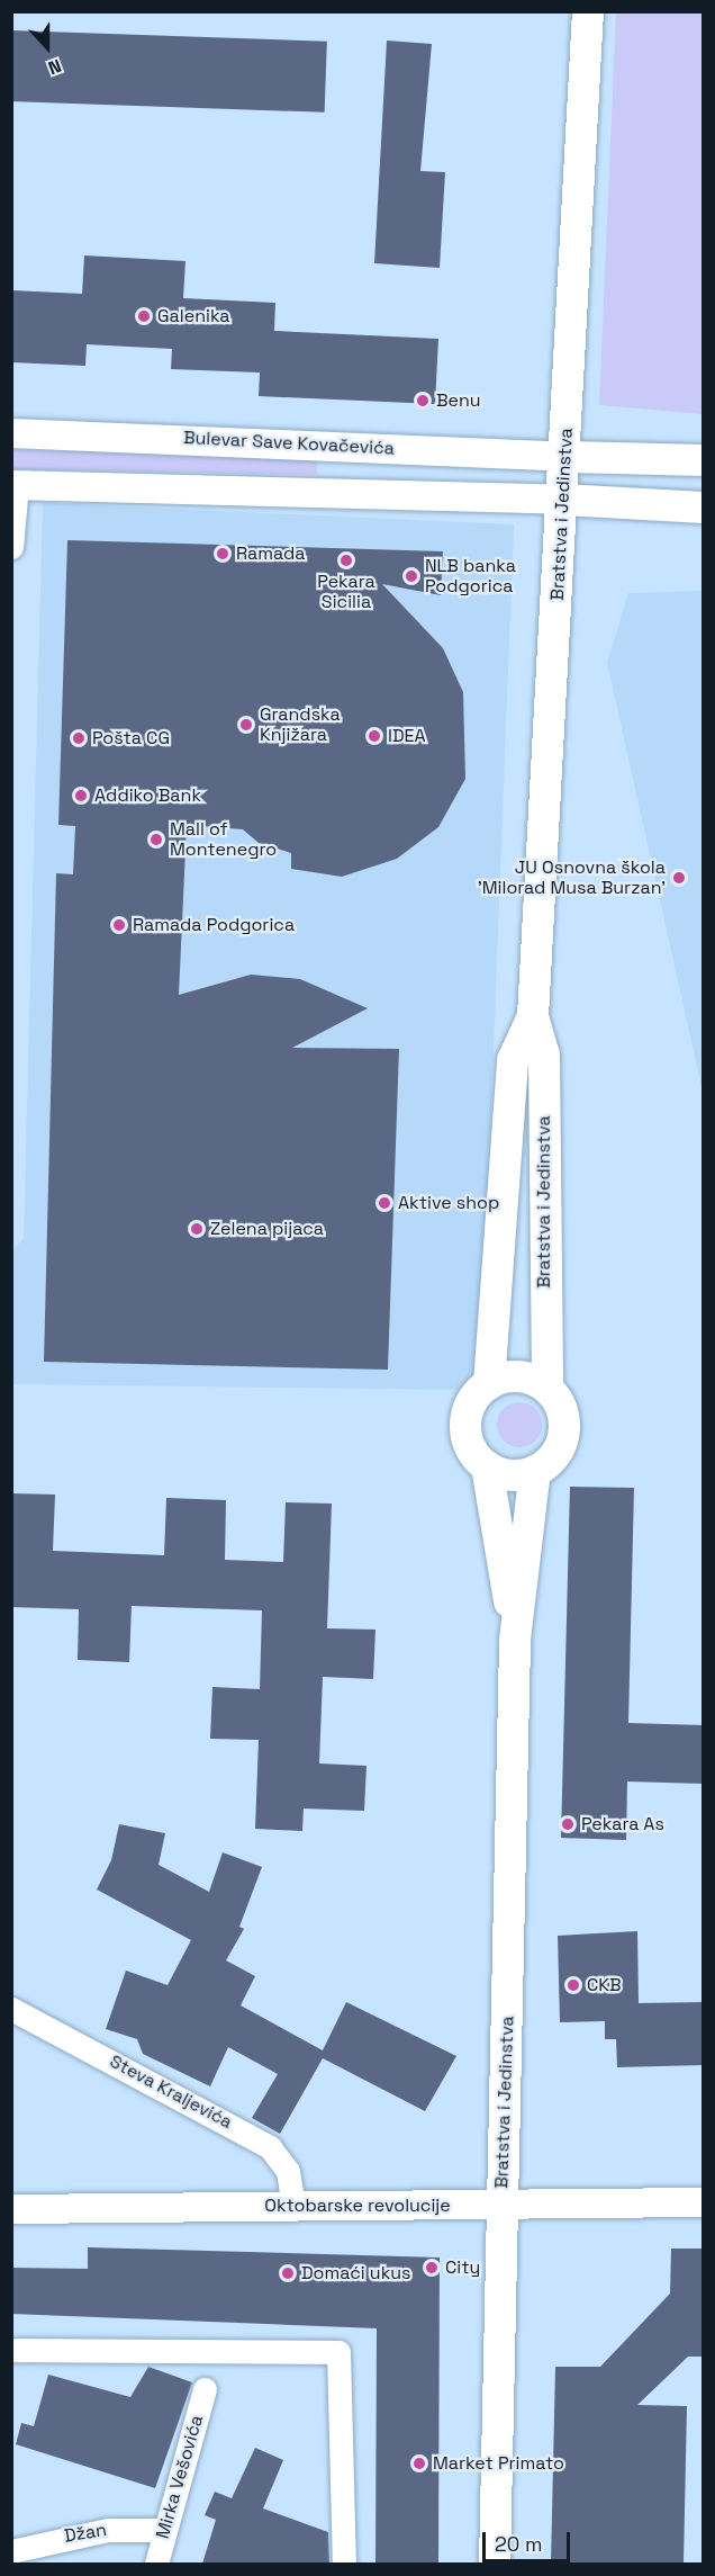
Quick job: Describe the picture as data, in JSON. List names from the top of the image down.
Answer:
{
  "streets": {
    "main road": ["Bratstva i Jedinstva"],
    "street": [
      "Bulevar Save Kovačevića",
      "Steva Kraljevića",
      "Oktobarske revolucije",
      "Mirka Vešovića",
      "Džan"
    ]
  },
  "crossings": [
    ["Bulevar Save Kovačevića", "Bratstva i Jedinstva"],
    ["Bratstva i Jedinstva", "Oktobarske revolucije"],
    ["Steva Kraljevića", "Oktobarske revolucije"],
    ["Mirka Vešovića", "Džan"]
  ],
  "places": [
    "Galenika",
    "Benu",
    "Ramada",
    "Pekara Sicilia",
    "NLB banka Podgorica",
    "Grandska Knjižara",
    "IDEA",
    "Pošta CG",
    "Addiko Bank",
    "Mall of Montenegro",
    "JU Osnovna škola 'Milorad Musa Burzan'",
    "Ramada Podgorica",
    "Aktive shop",
    "Zelena pijaca",
    "Pekara As",
    "CKB",
    "City",
    "Domaći ukus",
    "Market Primato"
  ],
  "scale_bar": "20 m",
  "north": "bottom"
}
